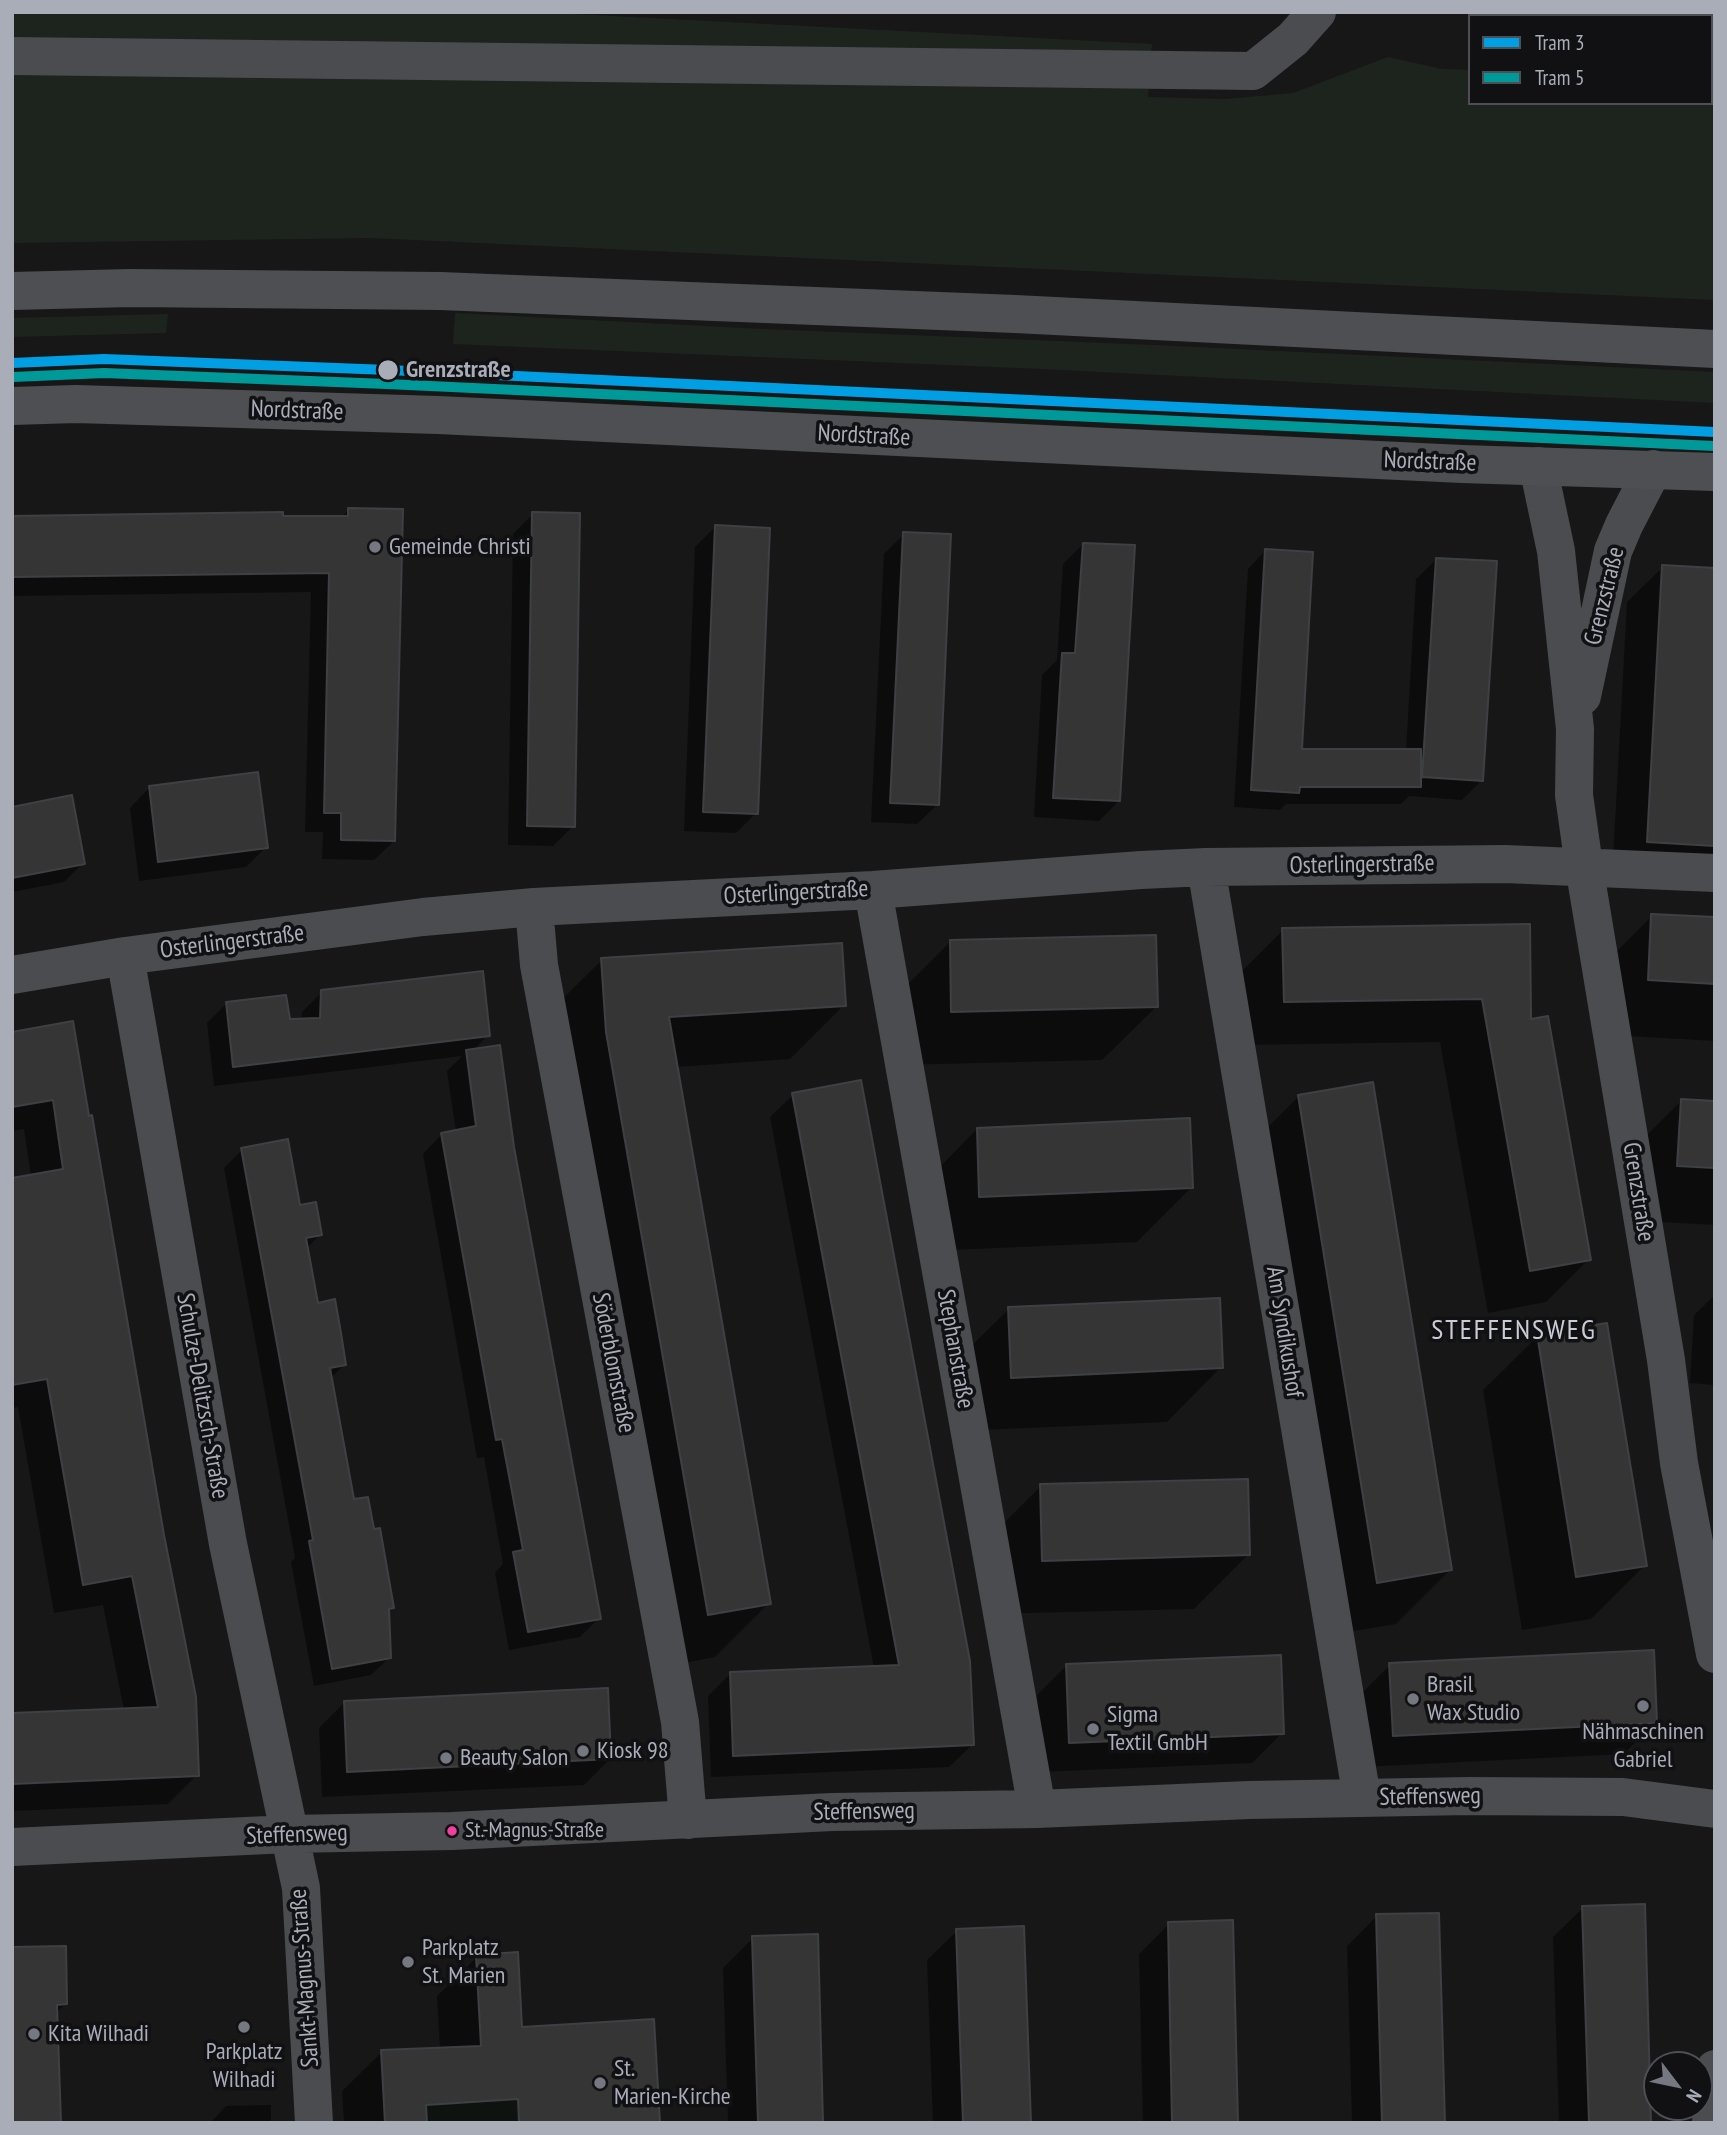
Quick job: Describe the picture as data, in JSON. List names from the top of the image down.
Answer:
{
  "streets": {
    "main road": ["Nordstraße"],
    "street": [
      "Grenzstraße",
      "Osterlingerstraße",
      "Am Syndikushof",
      "Stephanstraße",
      "Söderblomstraße",
      "Schulze-Delitzsch-Straße",
      "Steffensweg",
      "Sankt-Magnus-Straße"
    ]
  },
  "crossings": [
    ["Nordstraße", "Grenzstraße"],
    ["Grenzstraße", "Osterlingerstraße"],
    ["Osterlingerstraße", "Am Syndikushof"],
    ["Osterlingerstraße", "Stephanstraße"],
    ["Osterlingerstraße", "Söderblomstraße"],
    ["Osterlingerstraße", "Schulze-Delitzsch-Straße"],
    ["Am Syndikushof", "Steffensweg"],
    ["Stephanstraße", "Steffensweg"],
    ["Söderblomstraße", "Steffensweg"],
    ["Schulze-Delitzsch-Straße", "Steffensweg"],
    ["Schulze-Delitzsch-Straße", "Sankt-Magnus-Straße"],
    ["Steffensweg", "Sankt-Magnus-Straße"]
  ],
  "districts": ["STEFFENSWEG"],
  "places": [
    "Grenzstraße",
    "Gemeinde Christi",
    "Brasil Wax Studio",
    "Nähmaschinen Gabriel",
    "Sigma Textil GmbH",
    "Kiosk 98",
    "Beauty Salon",
    "St.-Magnus-Straße",
    "Parkplatz St. Marien",
    "Parkplatz Wilhadi",
    "Kita Wilhadi",
    "St. Marien-Kirche"
  ],
  "lines": ["tram line 3", "tram line 5"],
  "legend": ["Tram 3", "Tram 5"],
  "north": "bottom right"
}
